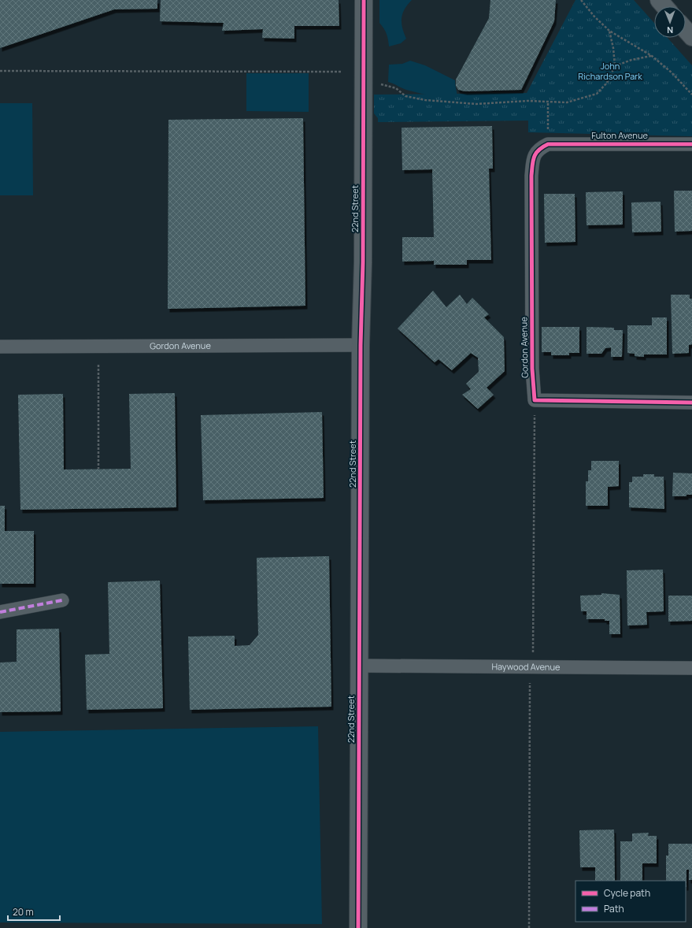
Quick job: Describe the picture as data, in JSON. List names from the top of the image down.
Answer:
{
  "streets": {
    "street": [
      "Fulton Avenue",
      "22nd Street",
      "Gordon Avenue",
      "Haywood Avenue"
    ]
  },
  "crossings": [
    ["Fulton Avenue", "Gordon Avenue"],
    ["22nd Street", "Gordon Avenue"],
    ["22nd Street", "Haywood Avenue"]
  ],
  "parks": ["John Richardson Park"],
  "legend": ["Cycle path", "Path"],
  "scale_bar": "20 m",
  "north": "bottom"
}
